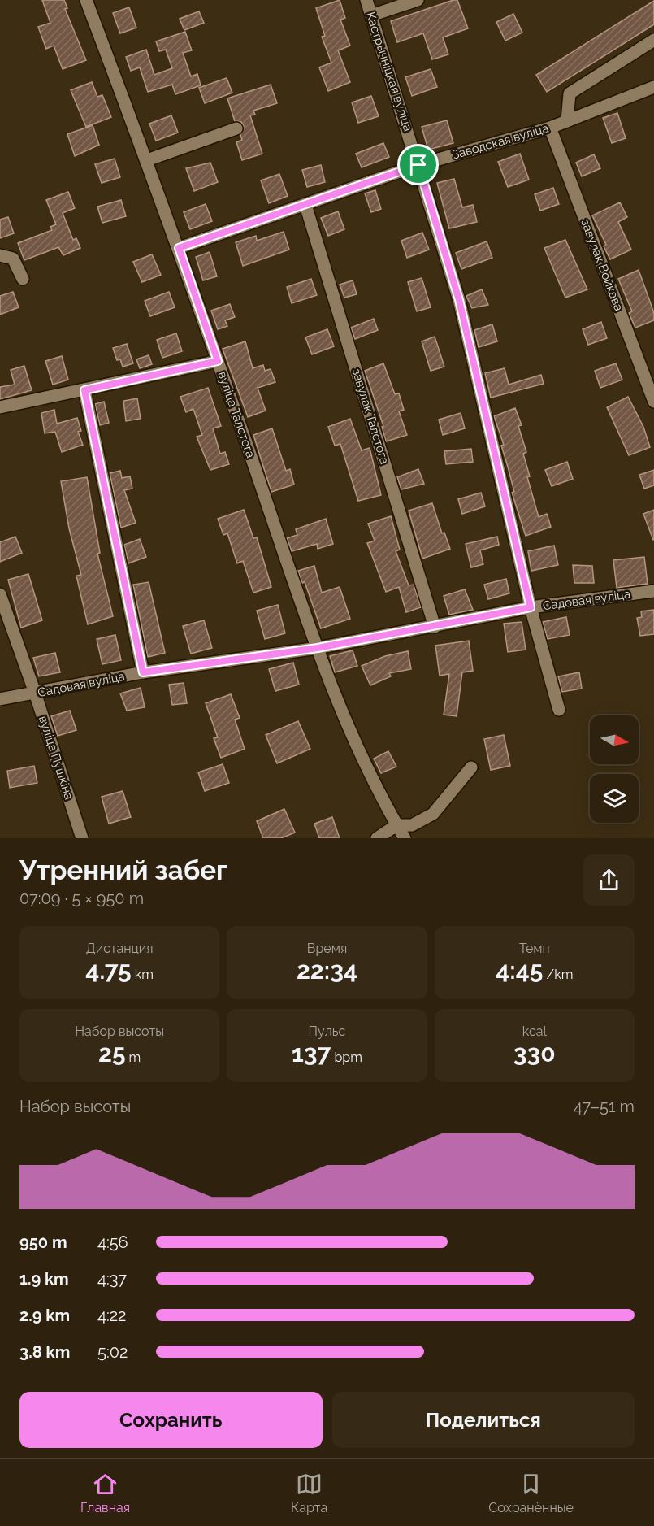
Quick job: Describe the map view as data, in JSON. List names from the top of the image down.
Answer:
{
  "streets": {
    "street": [
      "Кастрычніцкая вуліца",
      "Заводская вуліца",
      "завулак Войкава",
      "вуліца Талстога",
      "завулак Талстога",
      "Садовая вуліца",
      "вуліца Пушкіна"
    ]
  },
  "crossings": [
    ["Кастрычніцкая вуліца", "Заводская вуліца"],
    ["Кастрычніцкая вуліца", "Садовая вуліца"],
    ["Заводская вуліца", "завулак Войкава"],
    ["Заводская вуліца", "вуліца Талстога"],
    ["Заводская вуліца", "завулак Талстога"],
    ["вуліца Талстога", "Садовая вуліца"],
    ["завулак Талстога", "Садовая вуліца"],
    ["Садовая вуліца", "вуліца Пушкіна"]
  ],
  "north": "right",
  "page": {
    "heading": ["Утренний забег", "07:09 · 5 × 950 m"],
    "stats": [
      ["Дистанция", "4.75 km"],
      ["Время", "22:34"],
      ["Темп", "4:45 /km"],
      ["Набор высоты", "25 m"],
      ["Пульс", "137 bpm"],
      ["kcal", "330"]
    ],
    "chart": ["Набор высоты", "47–51 m"],
    "list": [
      {
        "name": "950 m",
        "note": "4:56"
      },
      {
        "name": "1.9 km",
        "note": "4:37"
      },
      {
        "name": "2.9 km",
        "note": "4:22"
      },
      {
        "name": "3.8 km",
        "note": "5:02"
      }
    ],
    "buttons": ["Сохранить", "Поделиться"],
    "tabs": ["Главная", "Карта", "Сохранённые"]
  }
}
